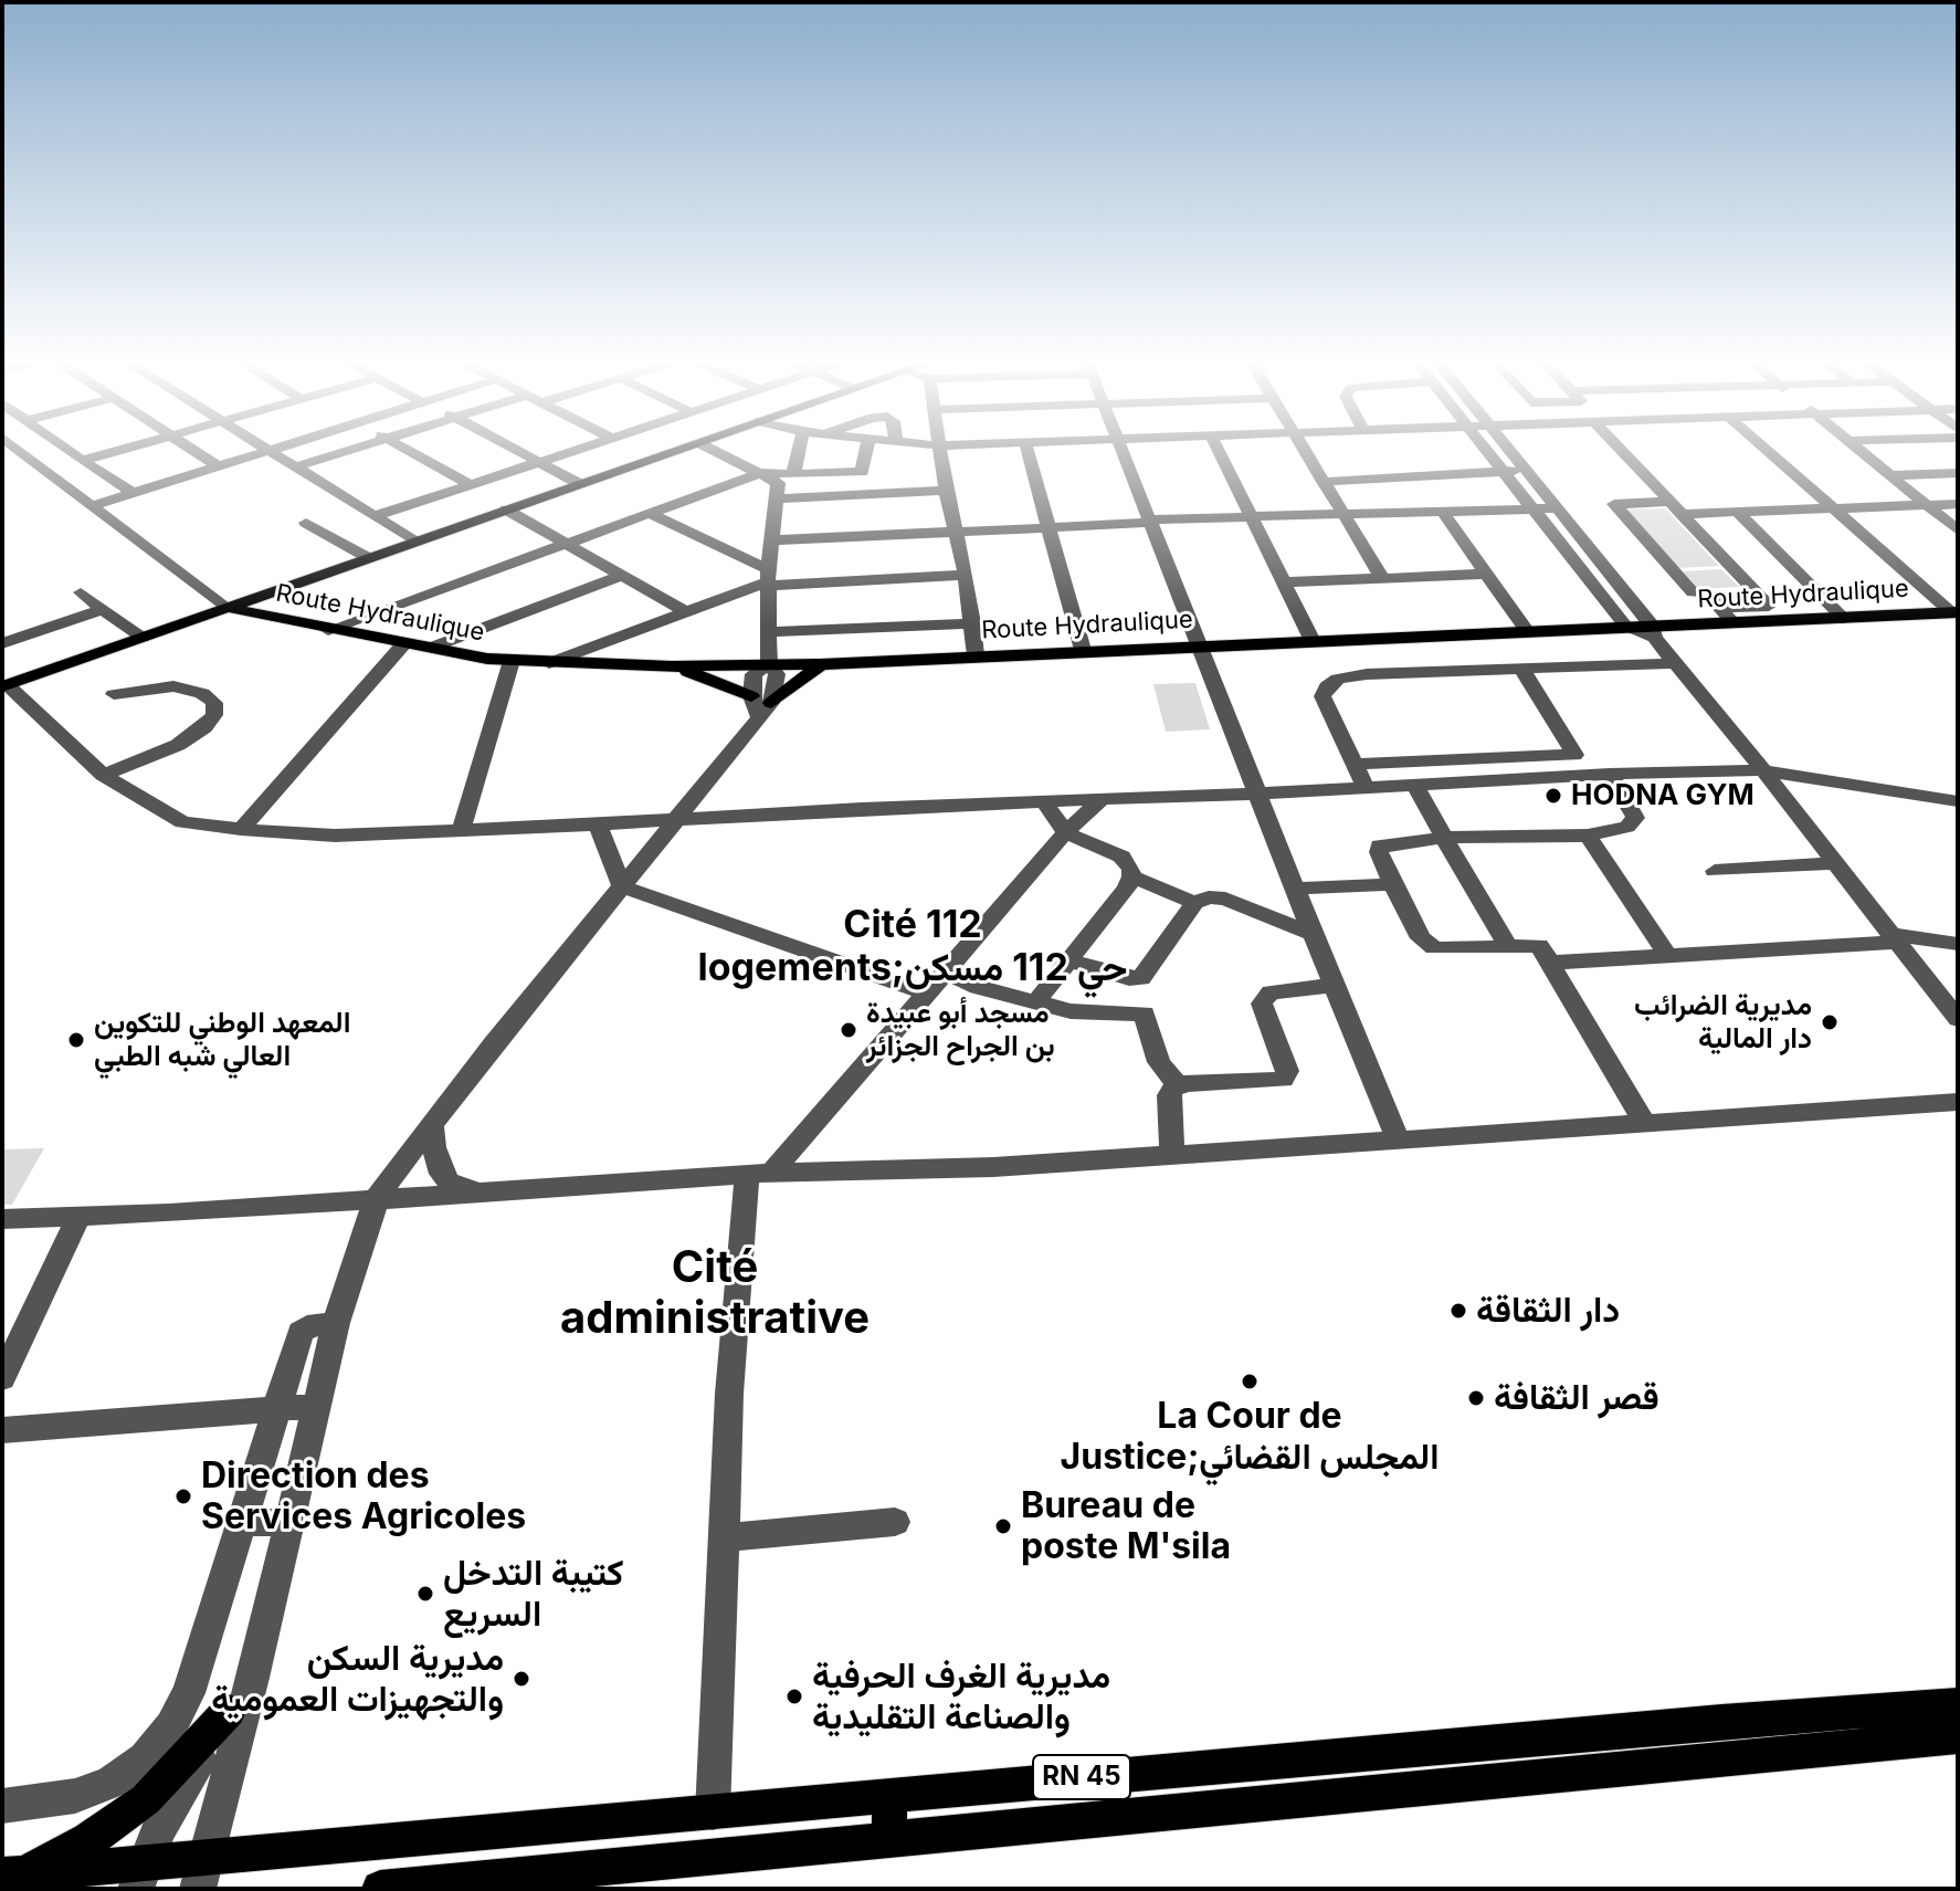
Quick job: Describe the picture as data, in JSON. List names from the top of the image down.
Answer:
{
  "streets": {
    "main road": ["Route Hydraulique", "RN 45"]
  },
  "districts": ["Cité 112 logements;حي 112 مسكن", "Cité administrative"],
  "places": [
    "HODNA GYM",
    "مديرية الضرائب دار المالية",
    "مسجد أبو عبيدة بن الجراح الجزائر",
    "المعهد الوطني للتكوين العالي شبه الطبي",
    "دار الثقاقة",
    "La Cour de Justice;المجلس القضائي",
    "قصر الثقافة",
    "Direction des Services Agricoles",
    "Bureau de poste M'sila",
    "كتيبة التدخل السريع",
    "مديرية السكن والتجهيزات العمومية",
    "مديرية الغرف الحرفية والصناعة التقليدية"
  ]
}
